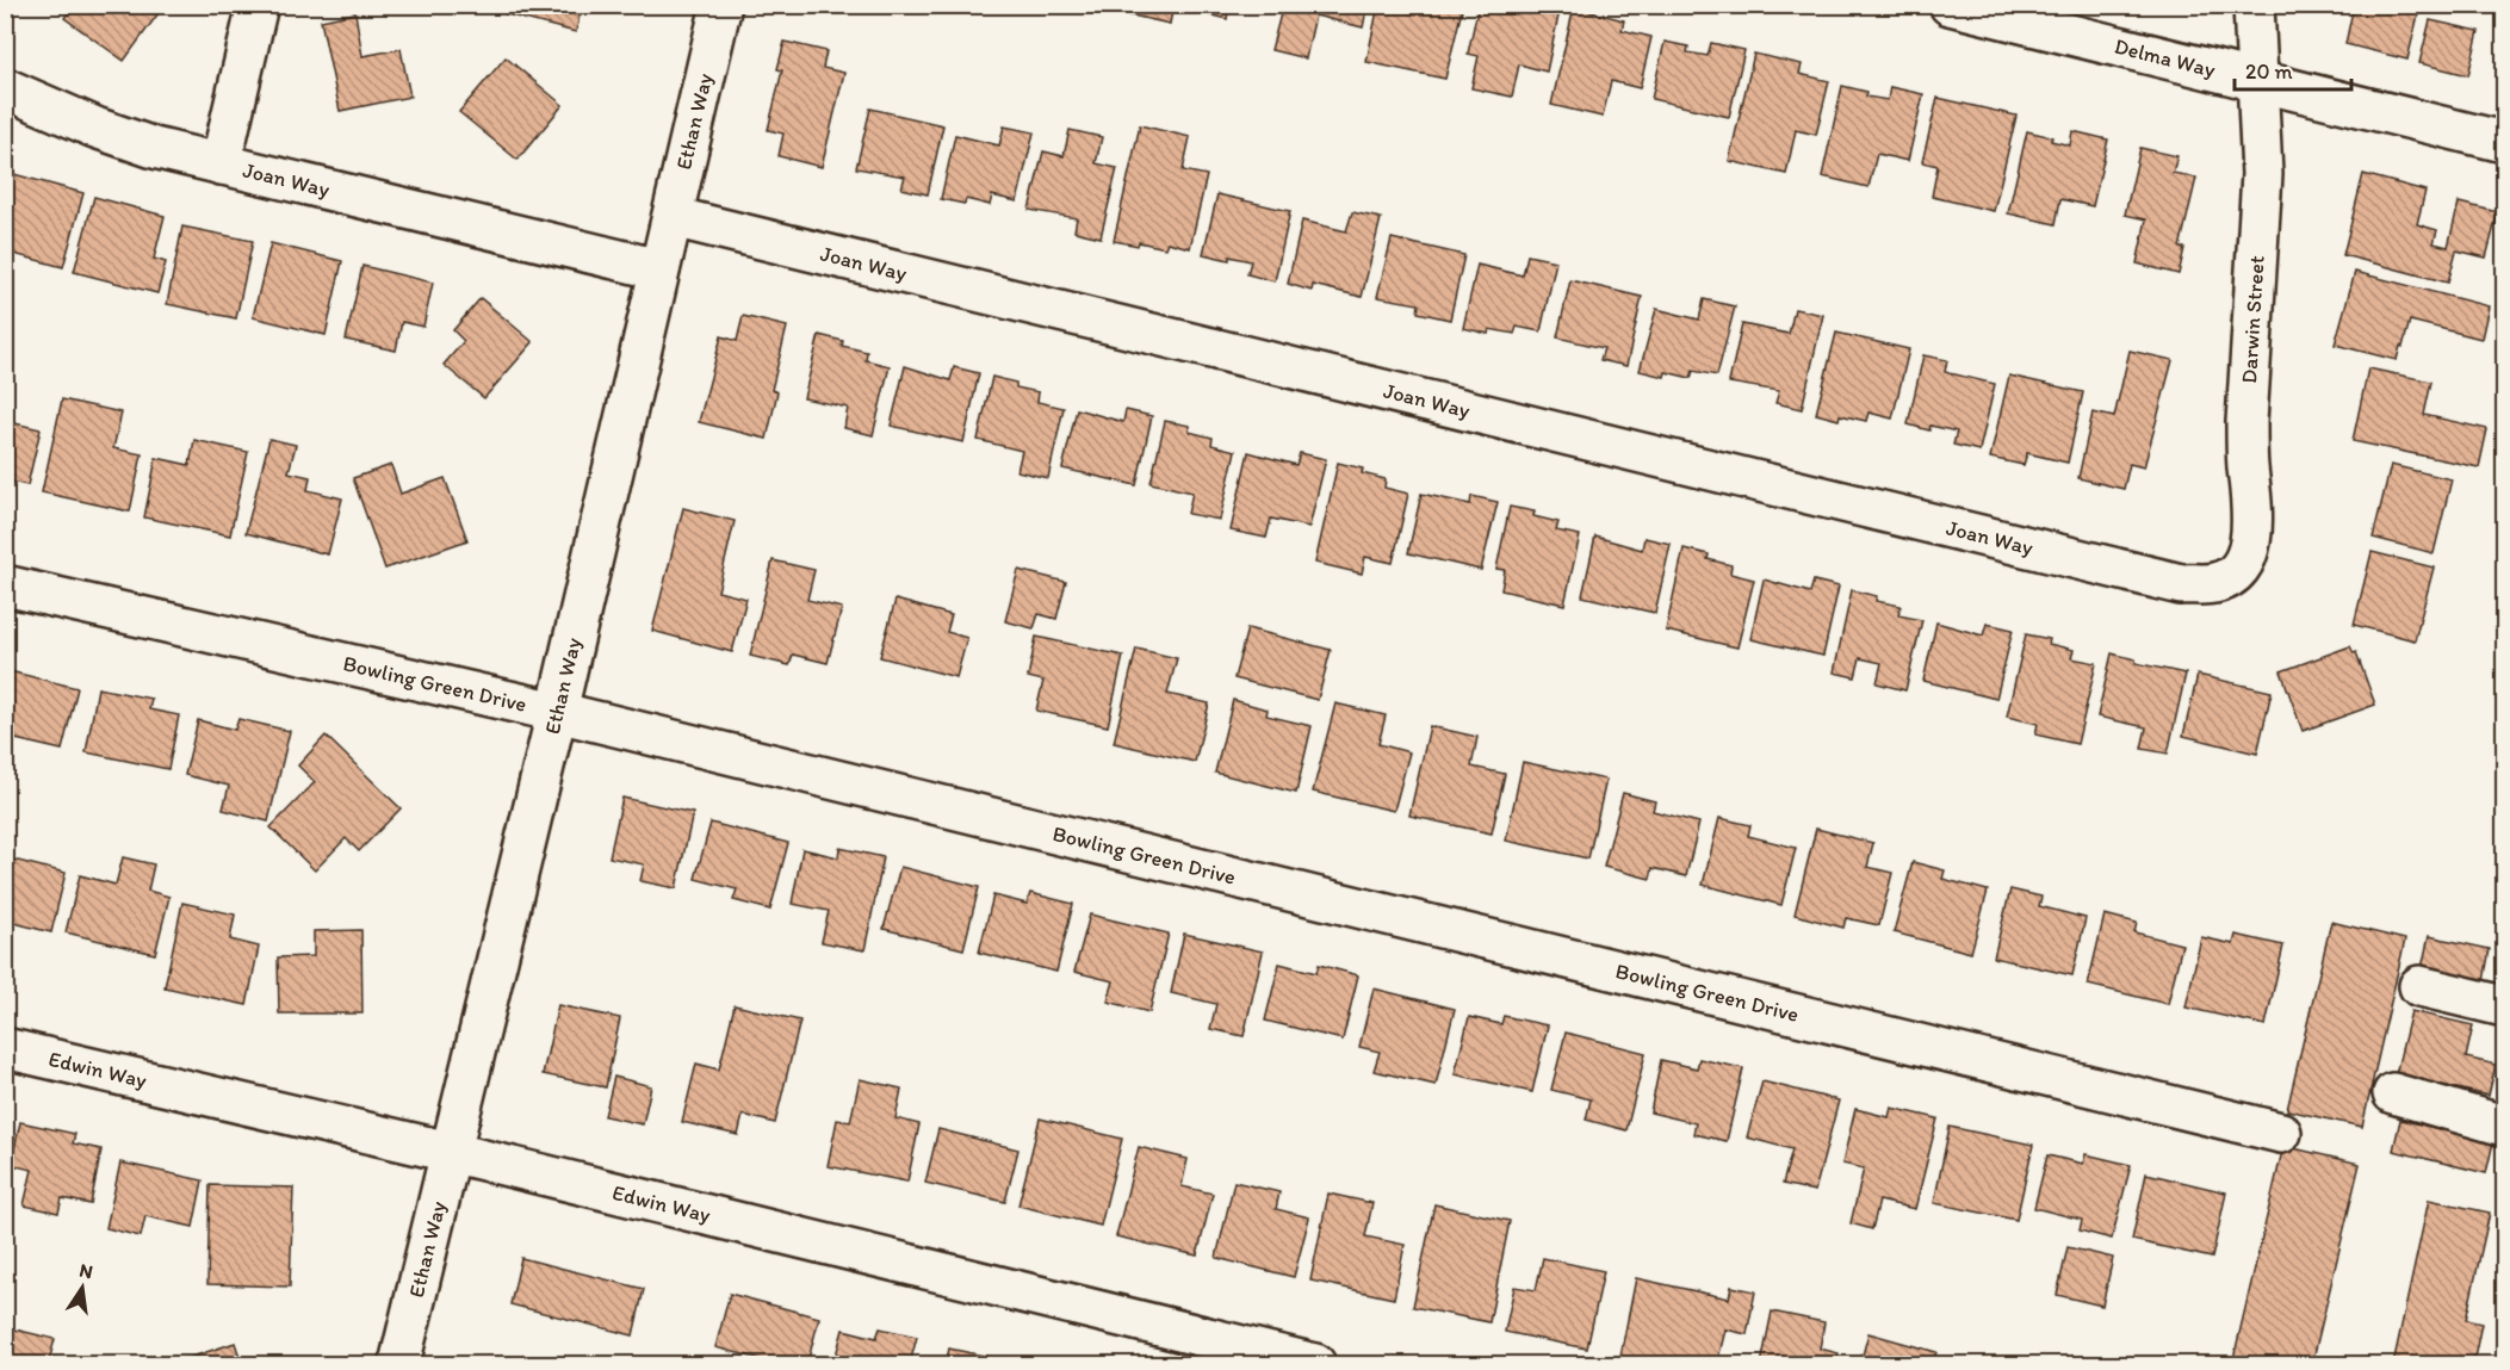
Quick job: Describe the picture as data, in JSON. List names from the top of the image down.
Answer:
{
  "streets": {
    "street": [
      "Delma Way",
      "Ethan Way",
      "Joan Way",
      "Darwin Street",
      "Bowling Green Drive",
      "Edwin Way"
    ]
  },
  "crossings": [
    ["Delma Way", "Darwin Street"],
    ["Ethan Way", "Joan Way"],
    ["Ethan Way", "Bowling Green Drive"],
    ["Ethan Way", "Edwin Way"],
    ["Joan Way", "Darwin Street"]
  ],
  "scale_bar": "20 m",
  "north": "top"
}
